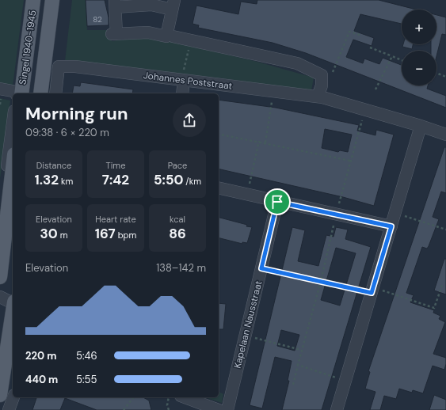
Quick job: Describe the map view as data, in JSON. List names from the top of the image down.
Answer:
{
  "streets": {
    "main road": ["Singel 1940-1945"],
    "street": ["Johannes Poststraat", "Kapelaan Nausstraat"]
  },
  "house_numbers": ["82"],
  "page": {
    "map_buttons": ["+", "−"],
    "heading": ["Morning run", "09:38 · 6 × 220 m"],
    "stats": [
      ["Distance", "1.32 km"],
      ["Time", "7:42"],
      ["Pace", "5:50 /km"],
      ["Elevation", "30 m"],
      ["Heart rate", "167 bpm"],
      ["kcal", "86"]
    ],
    "chart": ["Elevation", "138–142 m"],
    "list": [
      {
        "name": "220 m",
        "note": "5:46"
      },
      {
        "name": "440 m",
        "note": "5:55"
      }
    ]
  }
}
